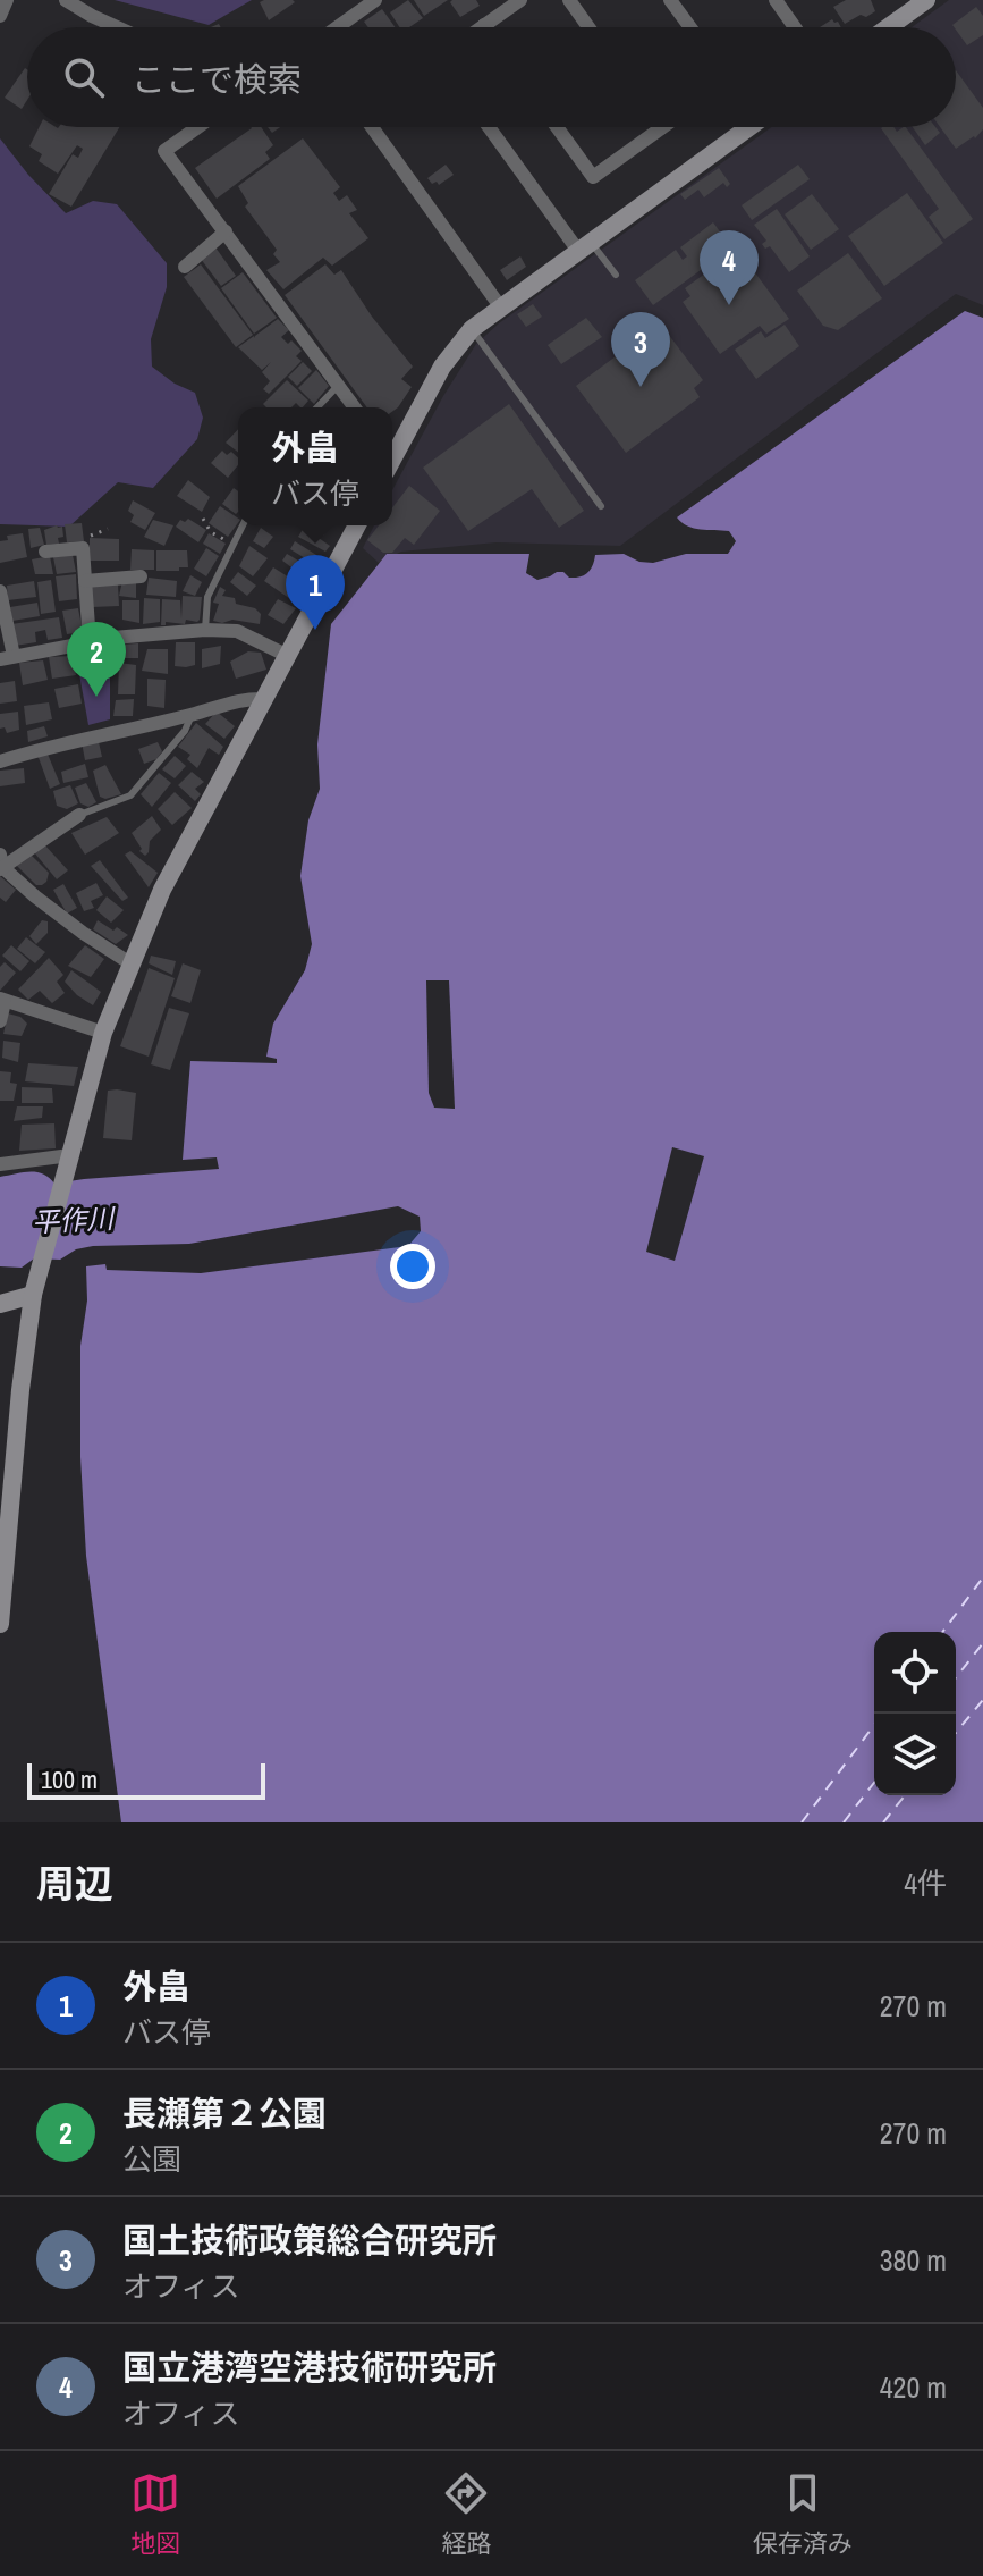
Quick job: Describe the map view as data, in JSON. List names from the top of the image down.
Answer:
{
  "water": ["平作川"],
  "scale_bar": "100 m",
  "page": {
    "search": "ここで検索",
    "pins": [
      "4",
      "3",
      "1",
      "2"
    ],
    "popup": ["外畠", "バス停"],
    "scale": "100 m",
    "heading": ["周辺", "4件"],
    "list": [
      {
        "mark": "1",
        "name": "外畠",
        "note": "バス停",
        "value": "270 m"
      },
      {
        "mark": "2",
        "name": "長瀬第２公園",
        "note": "公園",
        "value": "270 m"
      },
      {
        "mark": "3",
        "name": "国土技術政策総合研究所",
        "note": "オフィス",
        "value": "380 m"
      },
      {
        "mark": "4",
        "name": "国立港湾空港技術研究所",
        "note": "オフィス",
        "value": "420 m"
      }
    ],
    "nav": ["地図", "経路", "保存済み"]
  }
}
